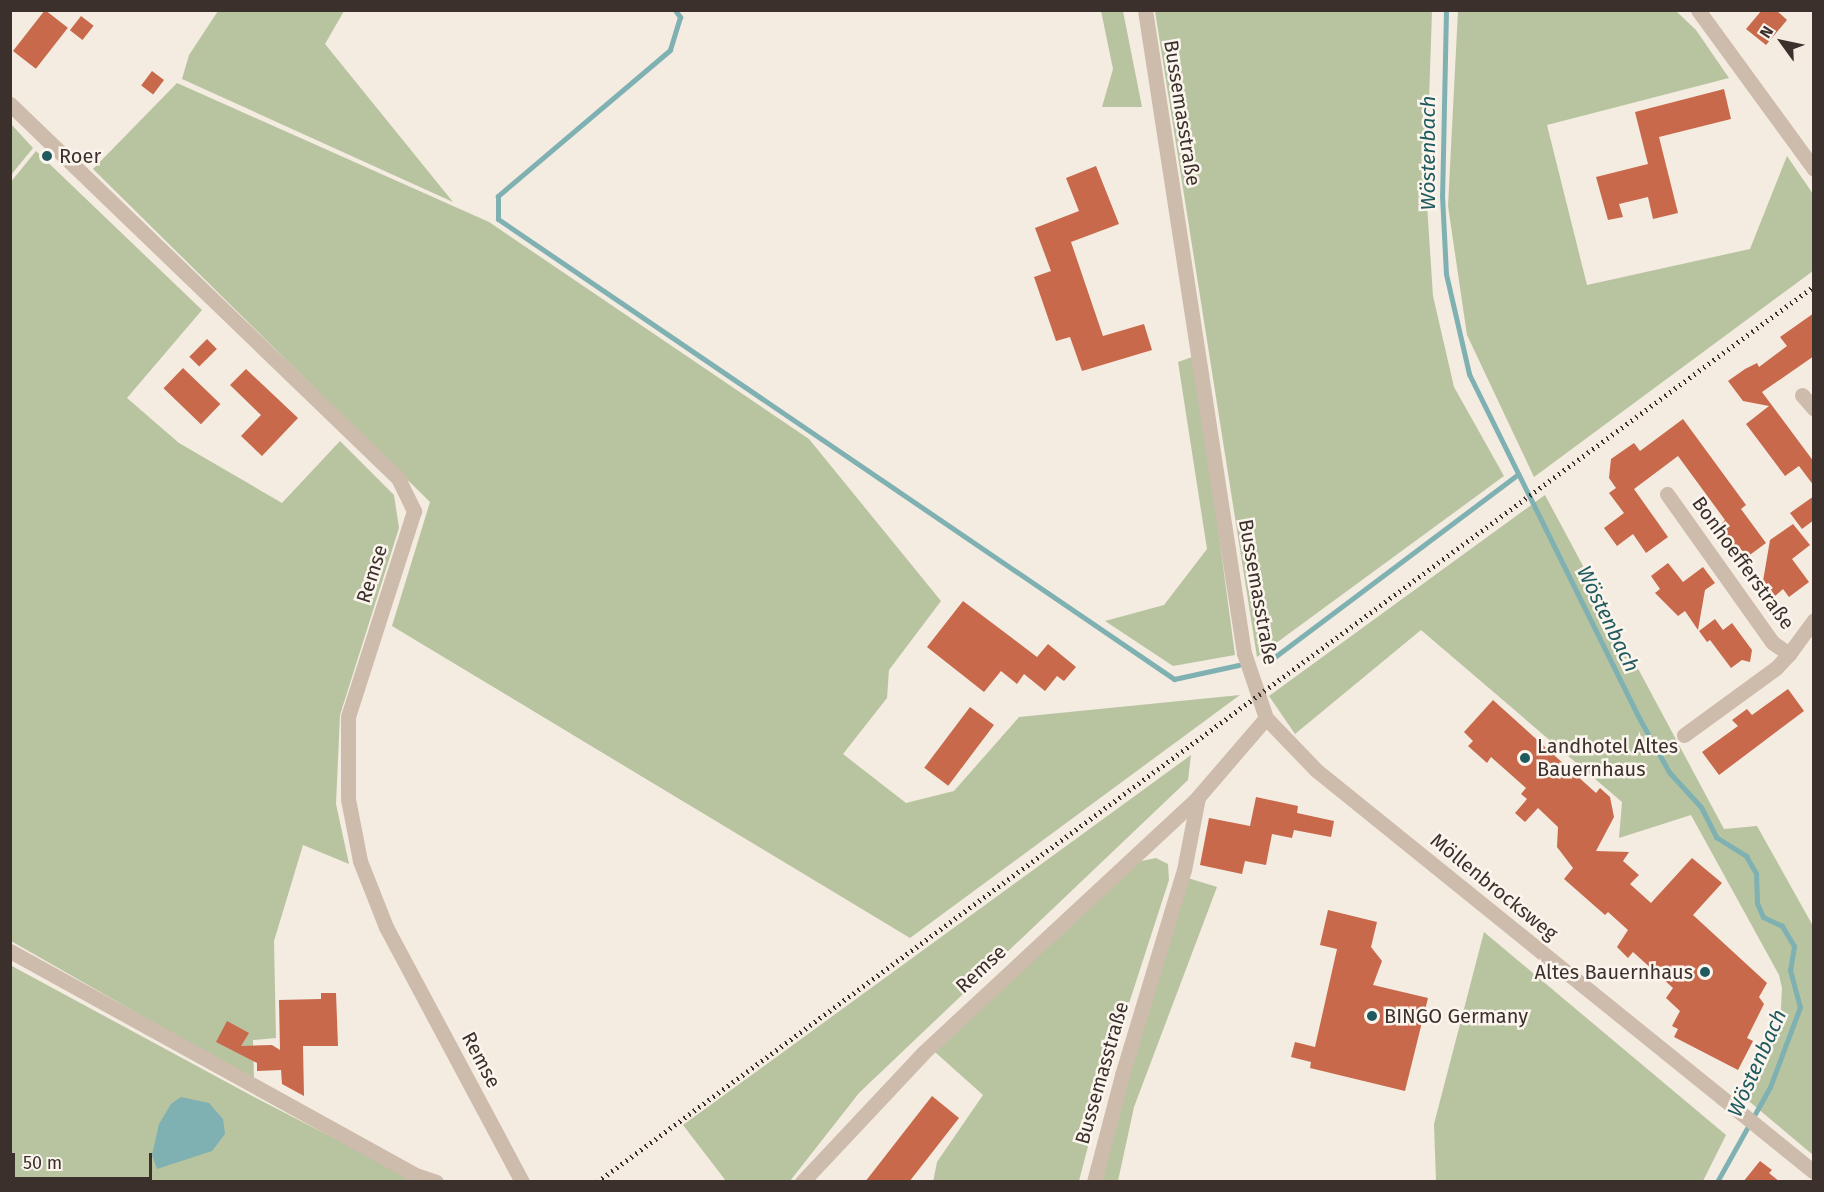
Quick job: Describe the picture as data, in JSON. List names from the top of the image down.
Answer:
{
  "streets": {
    "street": [
      "Bussemasstraße",
      "Bonhoefferstraße",
      "Remse",
      "Möllenbrocksweg"
    ]
  },
  "crossings": [
    ["Bussemasstraße", "Remse"],
    ["Bussemasstraße", "Möllenbrocksweg"]
  ],
  "water": ["Wöstenbach"],
  "places": [
    "Roer",
    "Landhotel Altes Bauernhaus",
    "Altes Bauernhaus",
    "BINGO Germany"
  ],
  "scale_bar": "50 m",
  "north": "top left"
}
